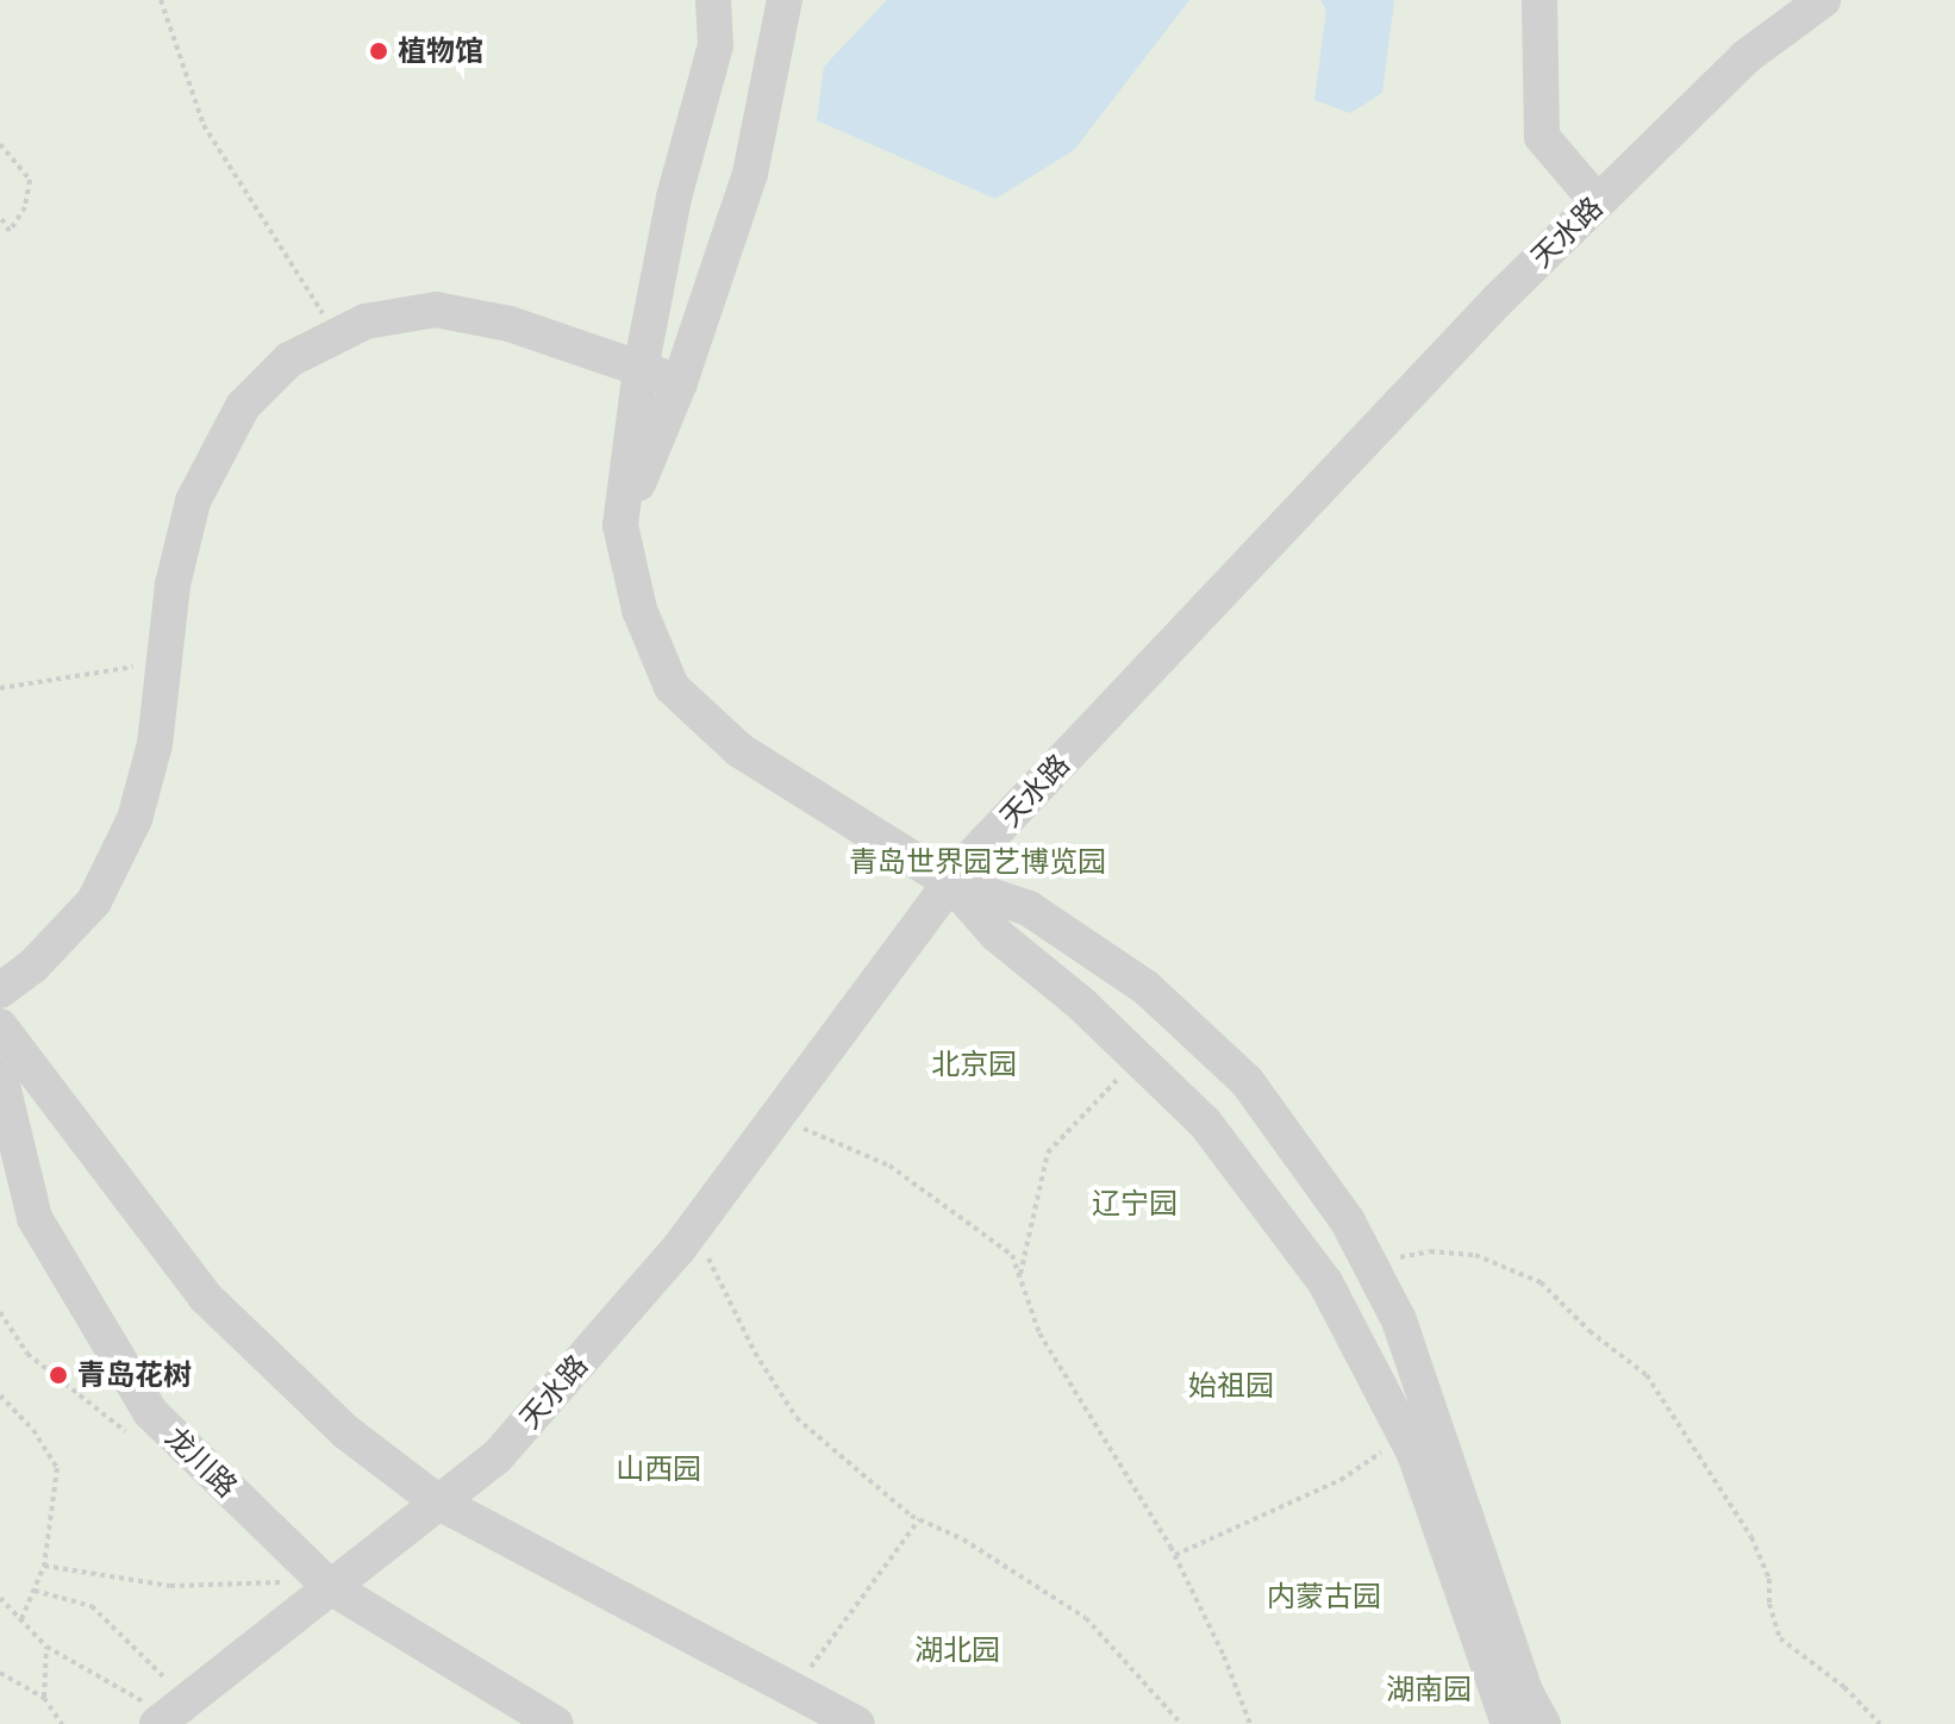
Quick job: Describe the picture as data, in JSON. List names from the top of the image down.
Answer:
{
  "streets": {
    "street": ["天水路", "龙川路"]
  },
  "crossings": [
    ["天水路", "龙川路"]
  ],
  "parks": [
    "青岛世界园艺博览园",
    "北京园",
    "辽宁园",
    "始祖园",
    "山西园",
    "内蒙古园",
    "湖北园",
    "湖南园"
  ],
  "places": ["植物馆", "青岛花树"]
}
